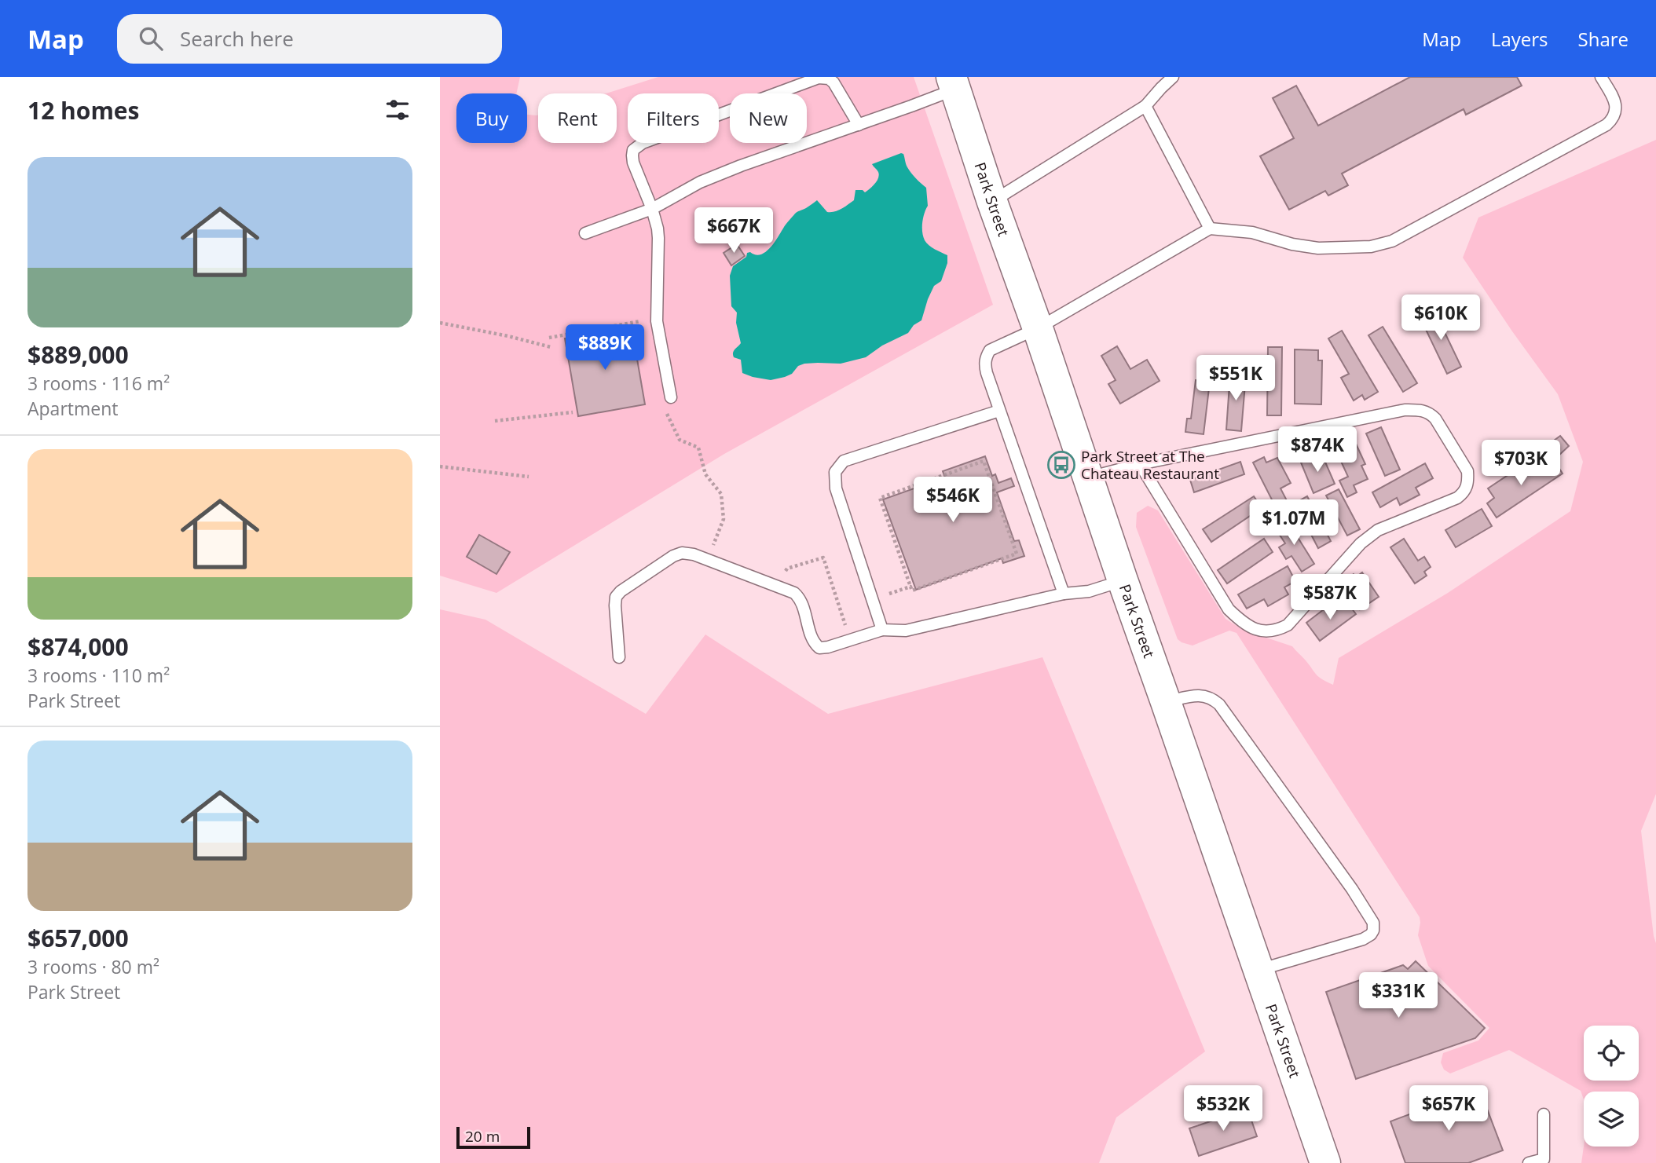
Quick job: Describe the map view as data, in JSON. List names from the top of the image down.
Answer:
{
  "streets": {
    "main road": ["Park Street"]
  },
  "places": {
    "bus stop": ["Park Street at The Chateau Restaurant"]
  },
  "scale_bar": "20 m",
  "page": {
    "header": "Map",
    "search": "Search here",
    "nav": ["Map", "Layers", "Share"],
    "heading": "12 homes",
    "chip": [
      "Buy",
      "Rent",
      "Filters",
      "New"
    ],
    "list": [
      {
        "name": "$889,000",
        "note": "3 rooms · 116 m² · Apartment"
      },
      {
        "name": "$874,000",
        "note": "3 rooms · 110 m² · Park Street"
      },
      {
        "name": "$657,000",
        "note": "3 rooms · 80 m² · Park Street"
      }
    ],
    "price": [
      "$667K",
      "$610K",
      "$889K",
      "$551K",
      "$874K",
      "$703K",
      "$546K",
      "$1.07M",
      "$587K",
      "$331K",
      "$532K",
      "$657K"
    ],
    "scale": "20 m"
  }
}
